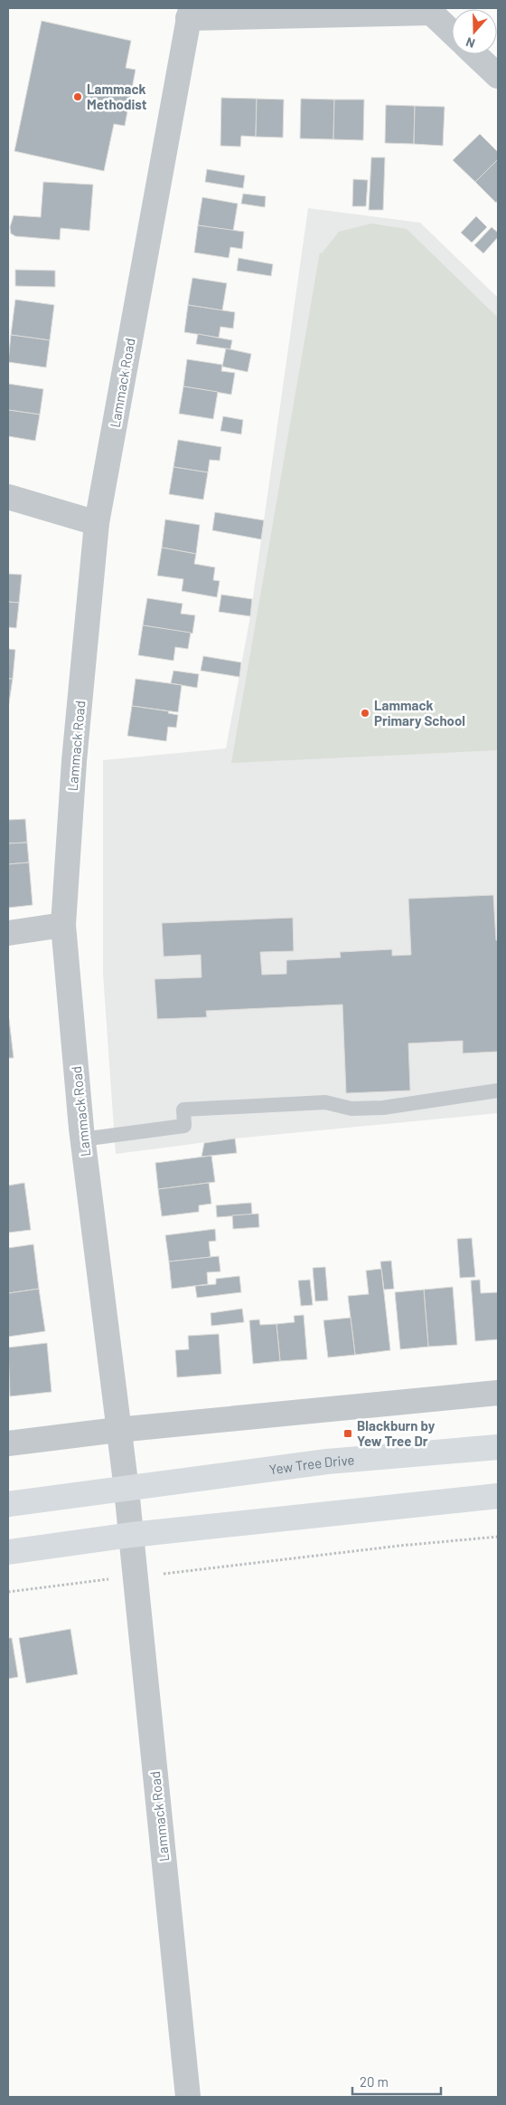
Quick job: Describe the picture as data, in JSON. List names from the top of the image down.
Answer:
{
  "streets": {
    "highway": ["Yew Tree Drive"],
    "street": ["Lammack Road"]
  },
  "crossings": [
    ["Lammack Road", "Yew Tree Drive"]
  ],
  "places": {
    "other": ["Lammack Methodist", "Lammack Primary School"],
    "transit": ["Blackburn by Yew Tree Dr"]
  },
  "scale_bar": "20 m",
  "north": "bottom"
}
